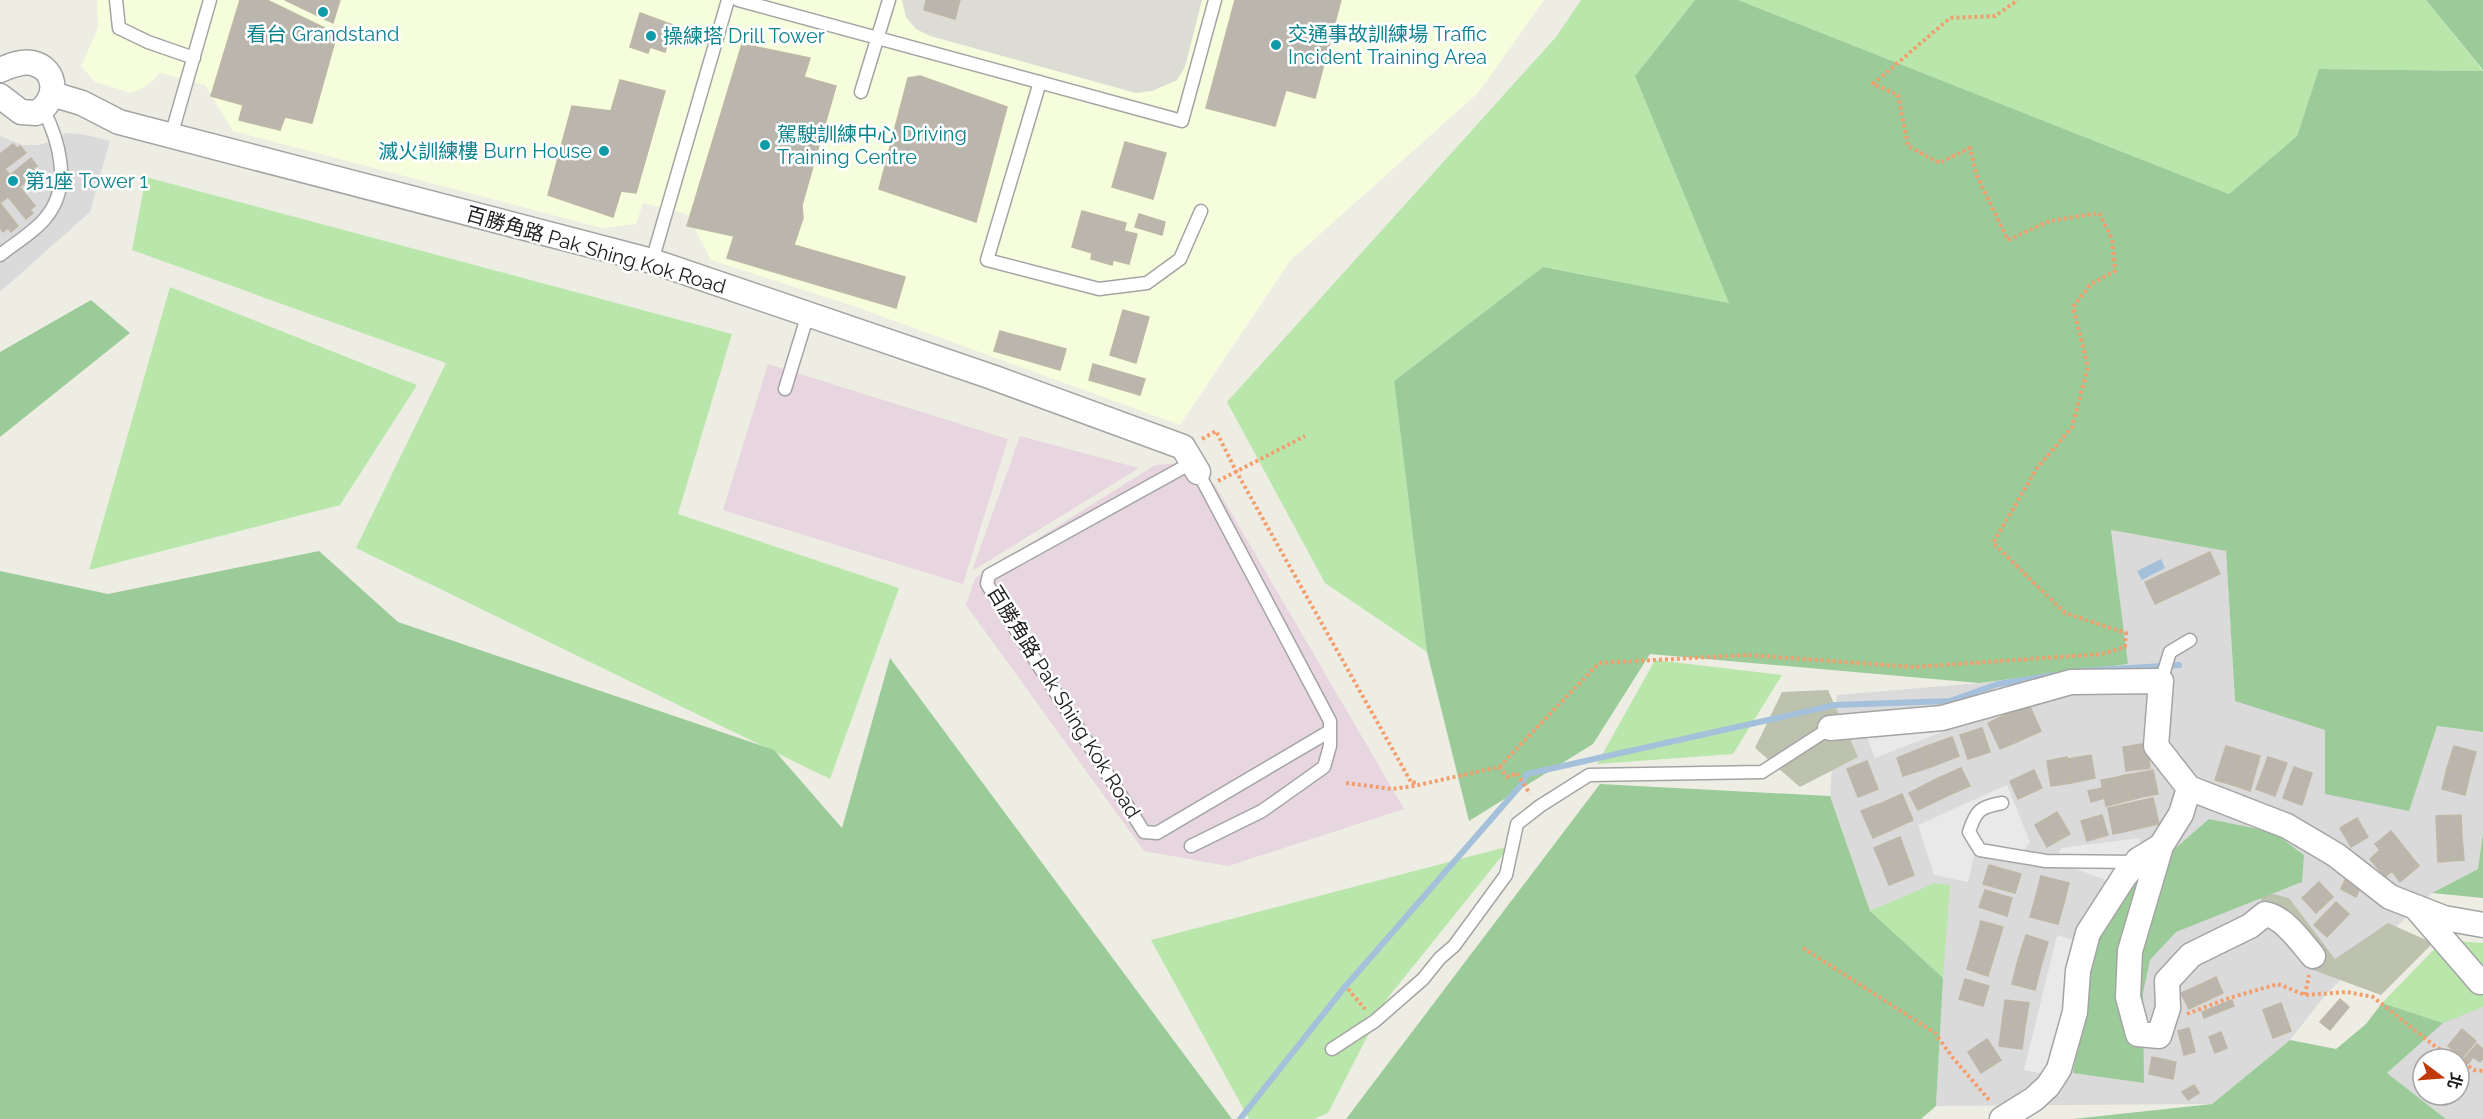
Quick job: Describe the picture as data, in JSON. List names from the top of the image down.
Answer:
{
  "streets": {
    "street": ["百勝角路 Pak Shing Kok Road"]
  },
  "places": [
    "看台 Grandstand",
    "操練塔 Drill Tower",
    "交通事故訓練場 Traffic Incident Training Area",
    "駕駛訓練中心 Driving Training Centre",
    "滅火訓練樓 Burn House",
    "第1座 Tower 1"
  ],
  "north": "right"
}
